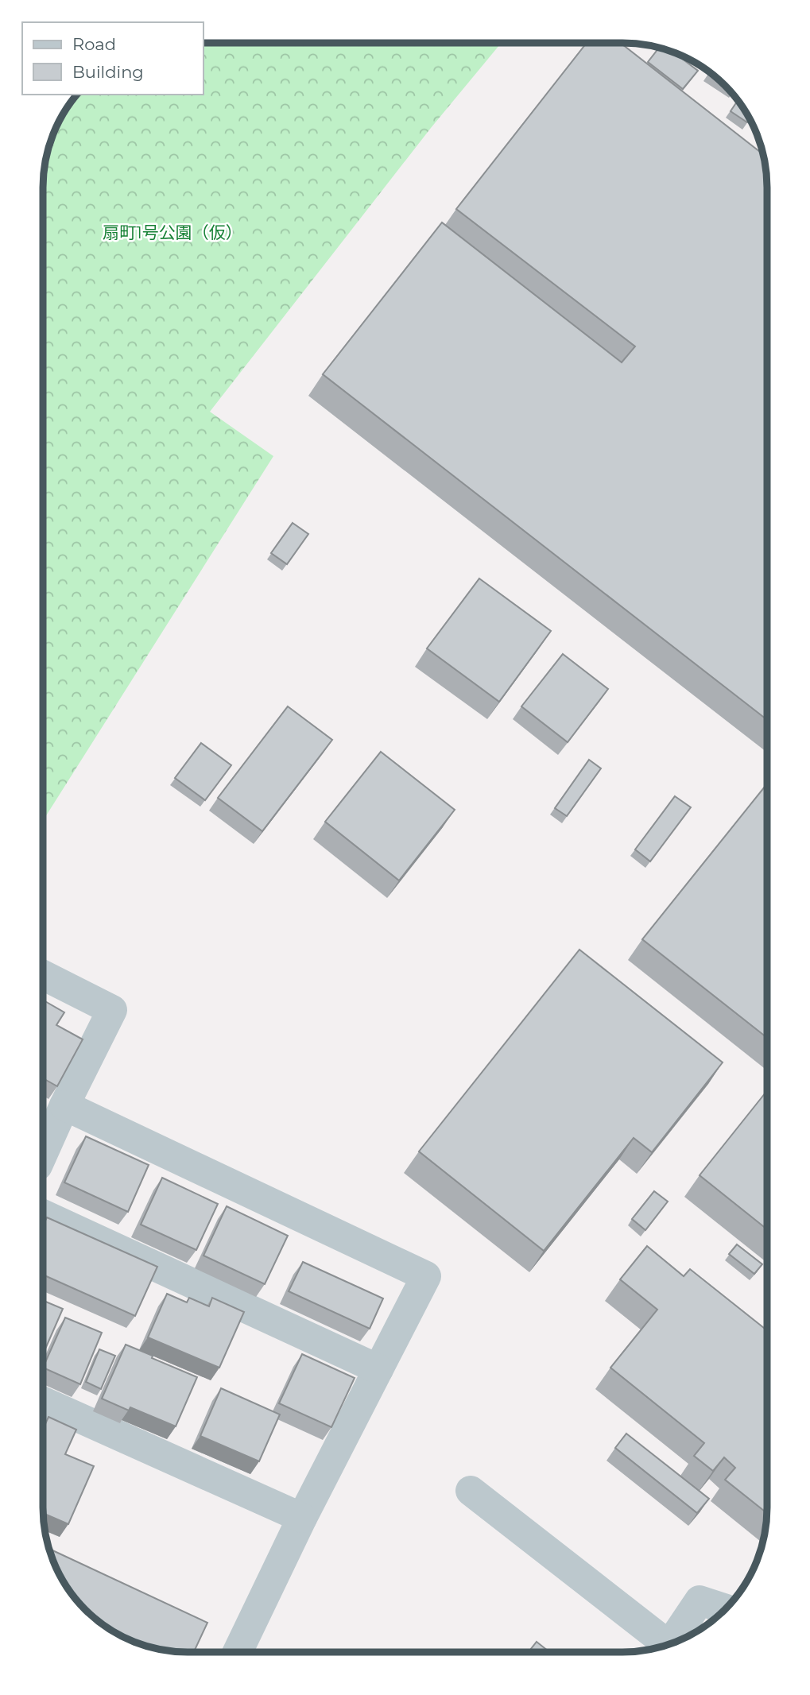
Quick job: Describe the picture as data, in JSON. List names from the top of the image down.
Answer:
{
  "parks": ["扇町1号公園（仮）"],
  "legend": ["Road", "Building"]
}
